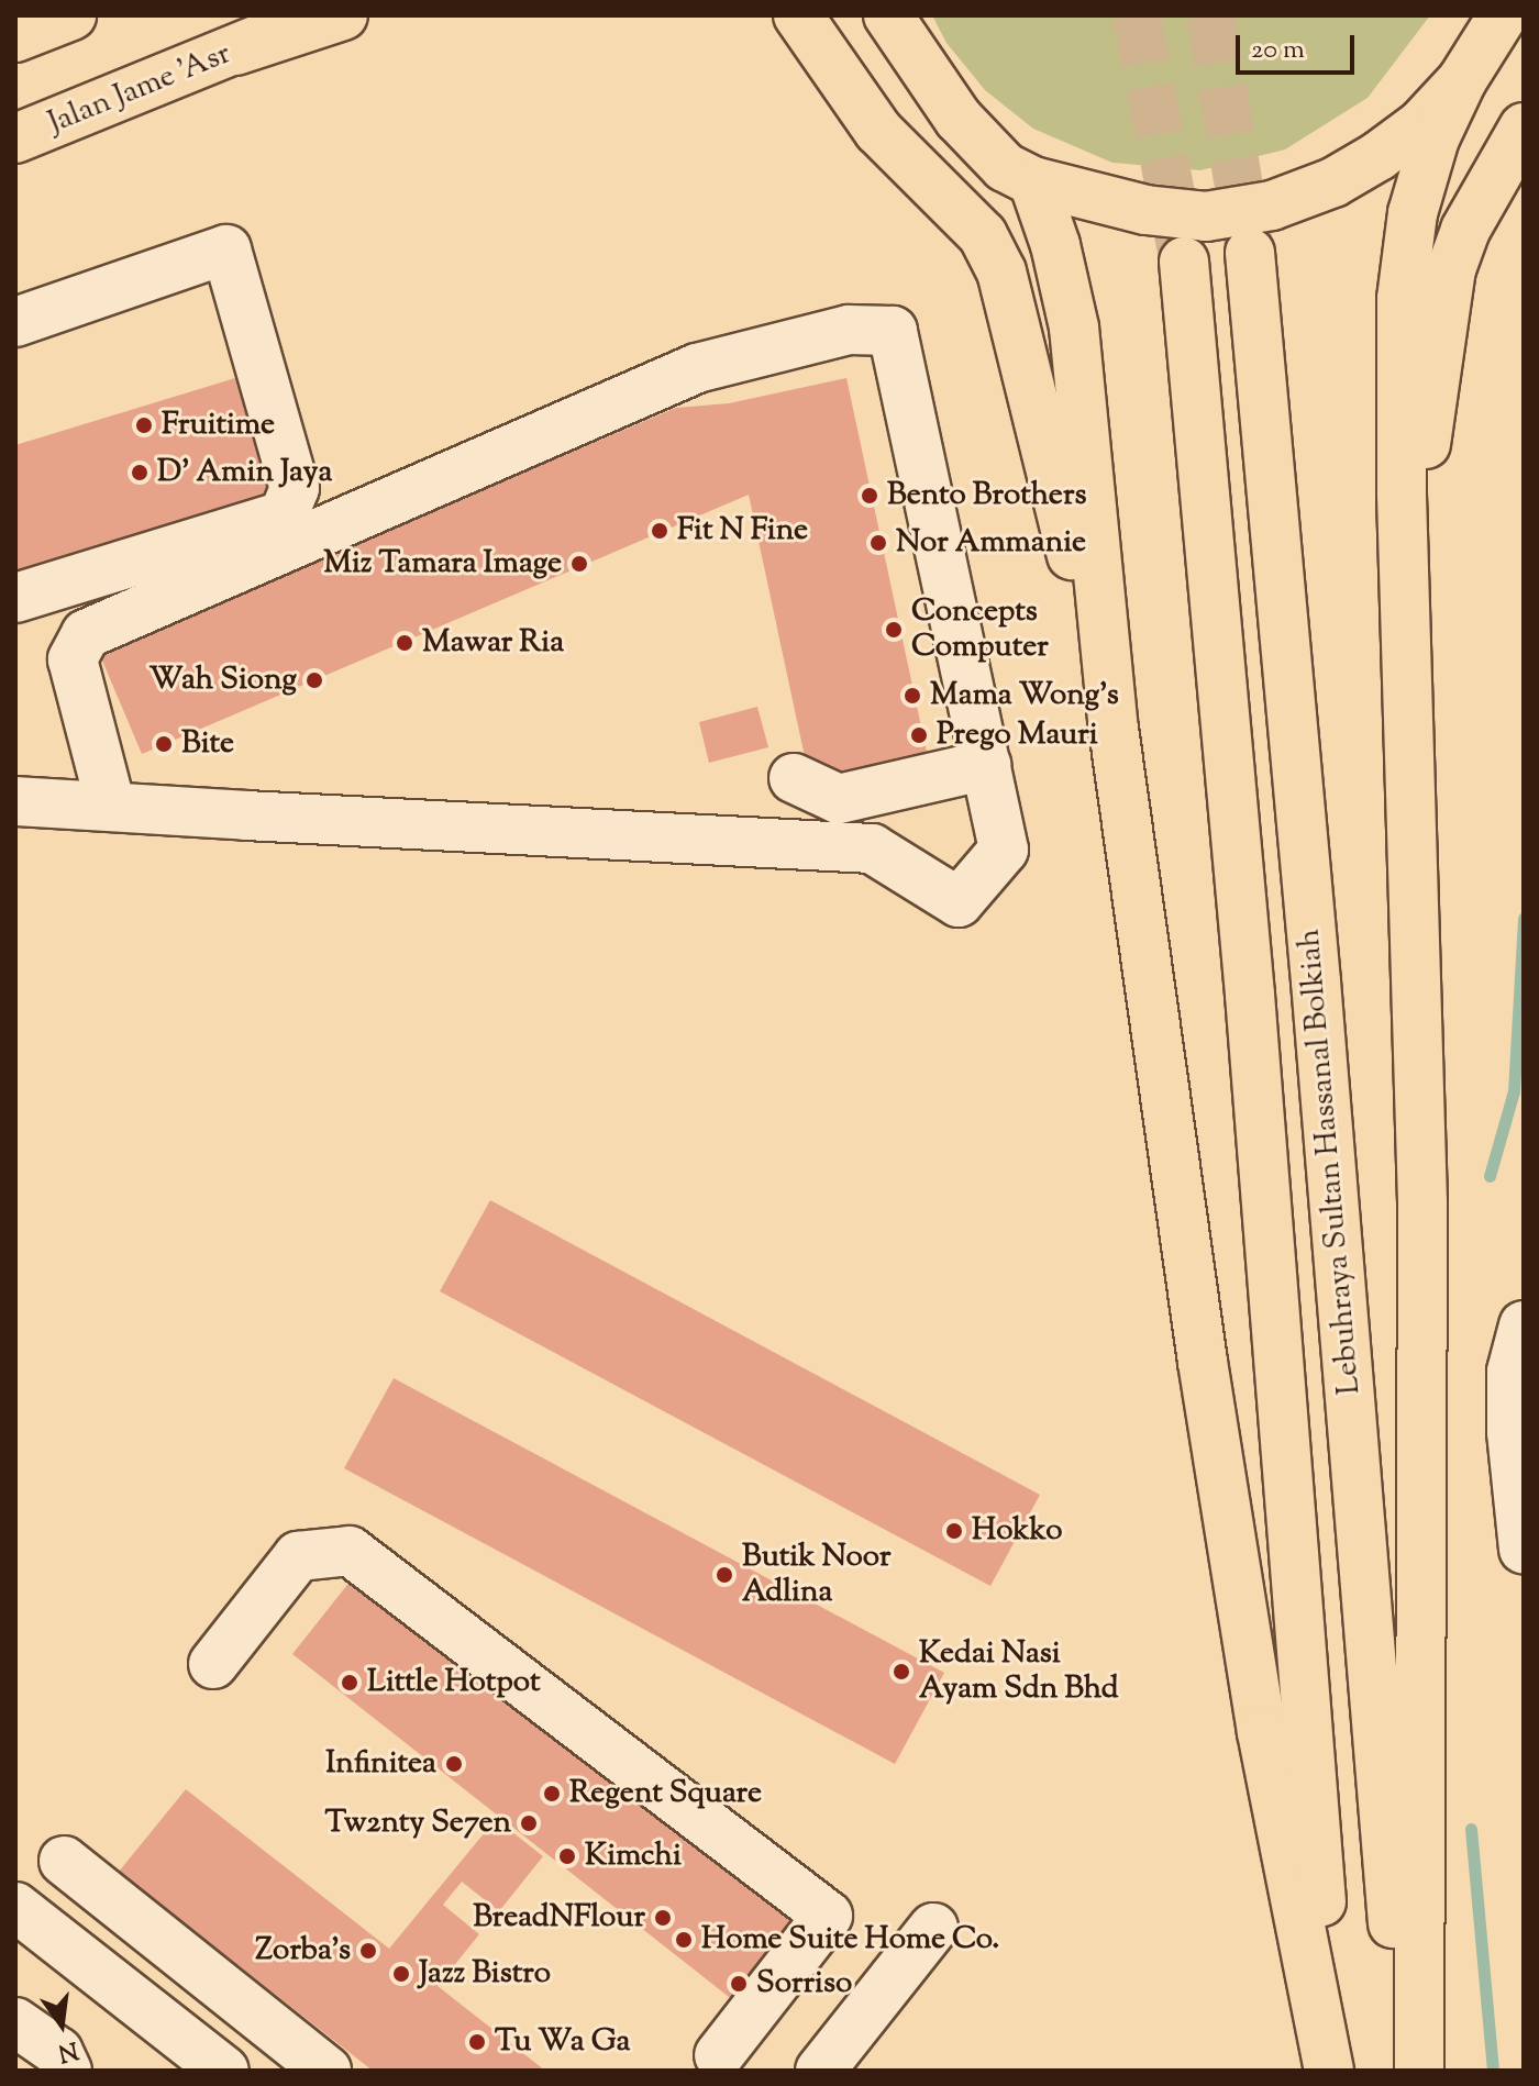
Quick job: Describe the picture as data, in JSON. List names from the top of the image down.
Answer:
{
  "streets": {
    "main road": ["Jalan Jame 'Asr", "Lebuhraya Sultan Hassanal Bolkiah"]
  },
  "places": [
    "Fruitime",
    "D' Amin Jaya",
    "Bento Brothers",
    "Fit N Fine",
    "Nor Ammanie",
    "Miz Tamara Image",
    "Concepts Computer",
    "Mawar Ria",
    "Wah Siong",
    "Mama Wong's",
    "Prego Mauri",
    "Bite",
    "Hokko",
    "Butik Noor Adlina",
    "Kedai Nasi Ayam Sdn Bhd",
    "Little Hotpot",
    "Infinitea",
    "Regent Square",
    "Tw2nty Se7en",
    "Kimchi",
    "BreadNFlour",
    "Home Suite Home Co.",
    "Zorba's",
    "Jazz Bistro",
    "Sorriso",
    "Tu Wa Ga"
  ],
  "scale_bar": "20 m",
  "north": "bottom"
}
